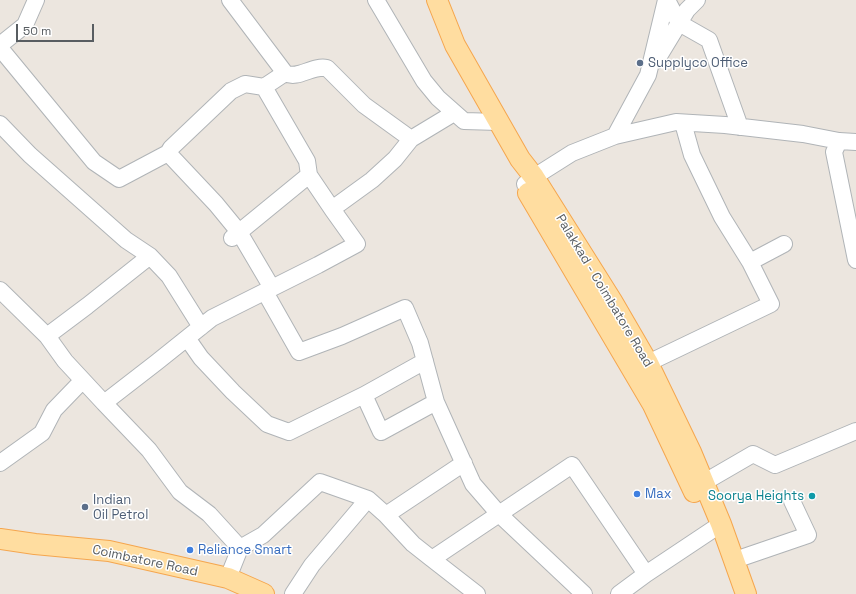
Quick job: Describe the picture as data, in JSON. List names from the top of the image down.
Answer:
{
  "streets": {
    "main road": ["Palakkad - Coimbatore Road", "Coimbatore Road"]
  },
  "places": [
    "Supplyco Office",
    "Max",
    "Soorya Heights",
    "Indian Oil Petrol",
    "Reliance Smart"
  ],
  "scale_bar": "50 m"
}
